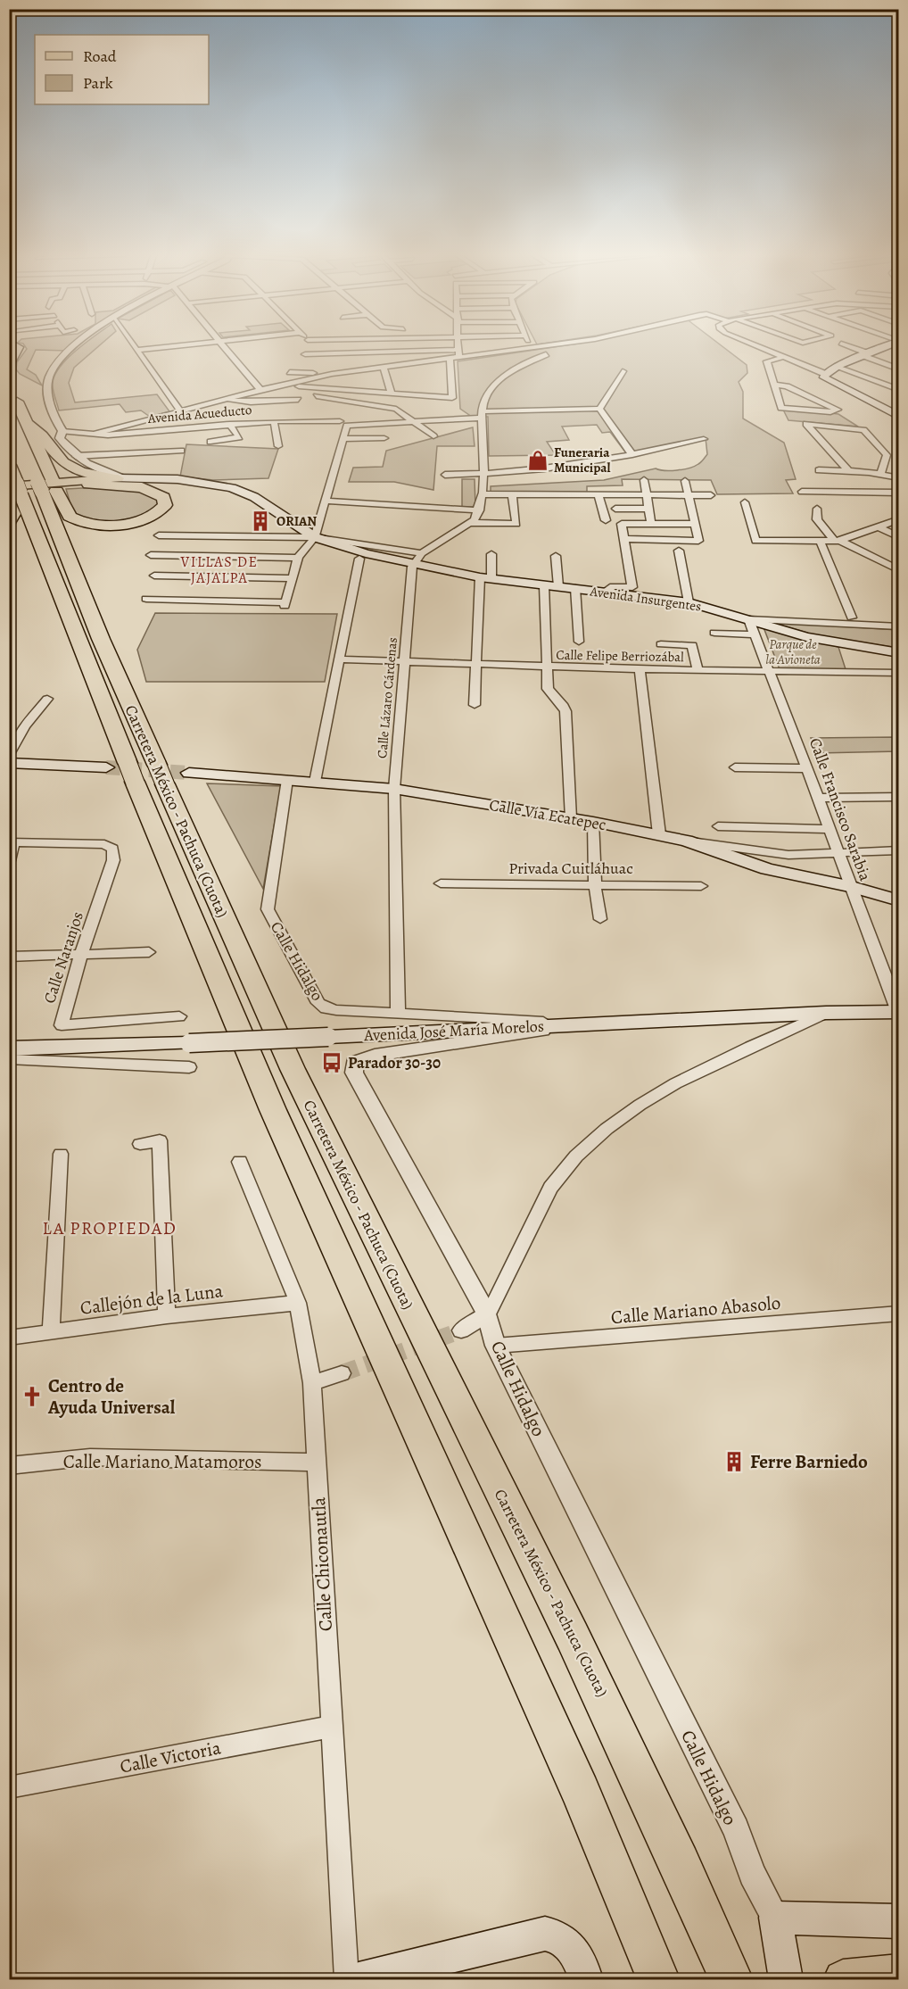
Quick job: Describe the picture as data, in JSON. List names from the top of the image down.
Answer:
{
  "streets": {
    "highway": ["Carretera México - Pachuca (Cuota)"],
    "main road": ["Avenida Insurgentes", "Calle Vía Ecatepec", "Avenida José María Morelos"],
    "street": [
      "Avenida Acueducto",
      "Calle Felipe Berriozábal",
      "Calle Lázaro Cárdenas",
      "Calle Francisco Sarabia",
      "Privada Cuitláhuac",
      "Calle Naranjos",
      "Calle Hidalgo",
      "Callejón de la Luna",
      "Calle Mariano Abasolo",
      "Calle Mariano Matamoros",
      "Calle Chiconautla",
      "Calle Victoria"
    ]
  },
  "crossings": [
    ["Avenida Insurgentes", "Calle Lázaro Cárdenas"],
    ["Avenida Insurgentes", "Calle Francisco Sarabia"],
    ["Calle Felipe Berriozábal", "Calle Lázaro Cárdenas"],
    ["Calle Felipe Berriozábal", "Calle Francisco Sarabia"],
    ["Calle Lázaro Cárdenas", "Calle Vía Ecatepec"],
    ["Calle Lázaro Cárdenas", "Calle Hidalgo"],
    ["Calle Francisco Sarabia", "Calle Vía Ecatepec"],
    ["Calle Francisco Sarabia", "Avenida José María Morelos"],
    ["Calle Vía Ecatepec", "Calle Hidalgo"],
    ["Calle Hidalgo", "Avenida José María Morelos"],
    ["Calle Hidalgo", "Calle Mariano Abasolo"],
    ["Callejón de la Luna", "Calle Chiconautla"],
    ["Calle Mariano Matamoros", "Calle Chiconautla"],
    ["Calle Chiconautla", "Calle Victoria"]
  ],
  "districts": ["VILLAS DE JAJALPA", "LA PROPIEDAD"],
  "parks": ["Parque de la Avioneta"],
  "places": {
    "shop": ["Funeraria Municipal"],
    "building": ["ORIAN", "Ferre Barniedo"],
    "bus stop": ["Parador 30-30"],
    "church": ["Centro de Ayuda Universal"]
  },
  "legend": ["Road", "Park"]
}
